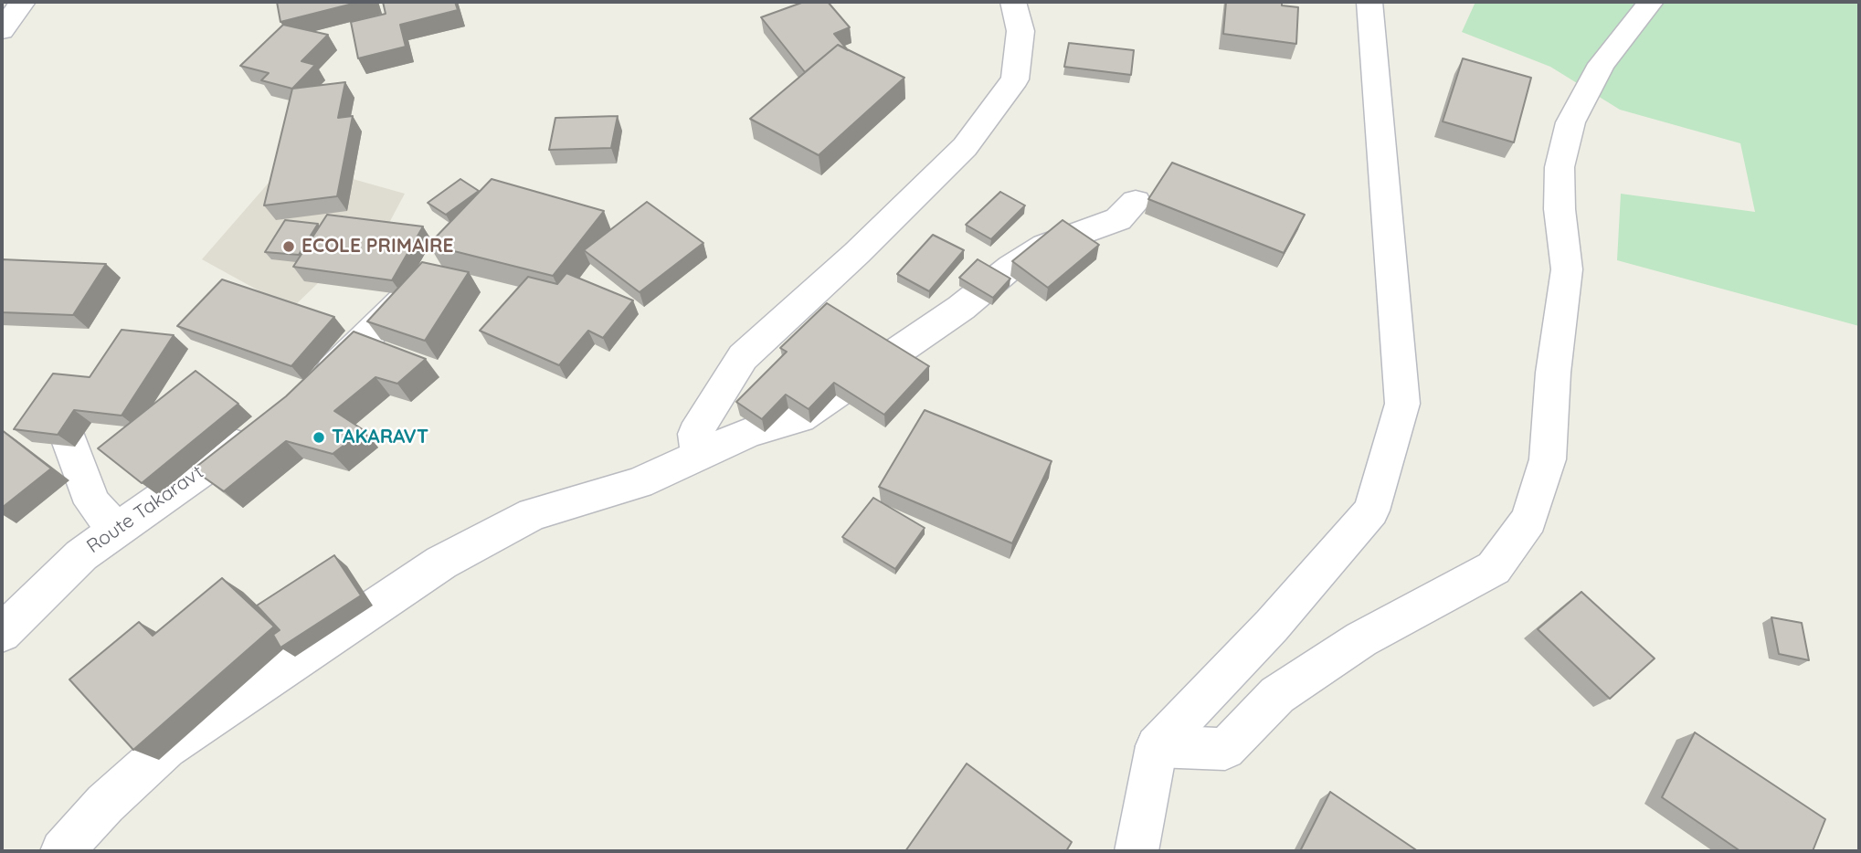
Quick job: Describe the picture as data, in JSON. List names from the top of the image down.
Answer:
{
  "streets": {
    "street": ["Route Takaravt"]
  },
  "places": ["ECOLE PRIMAIRE", "TAKARAVT"]
}
